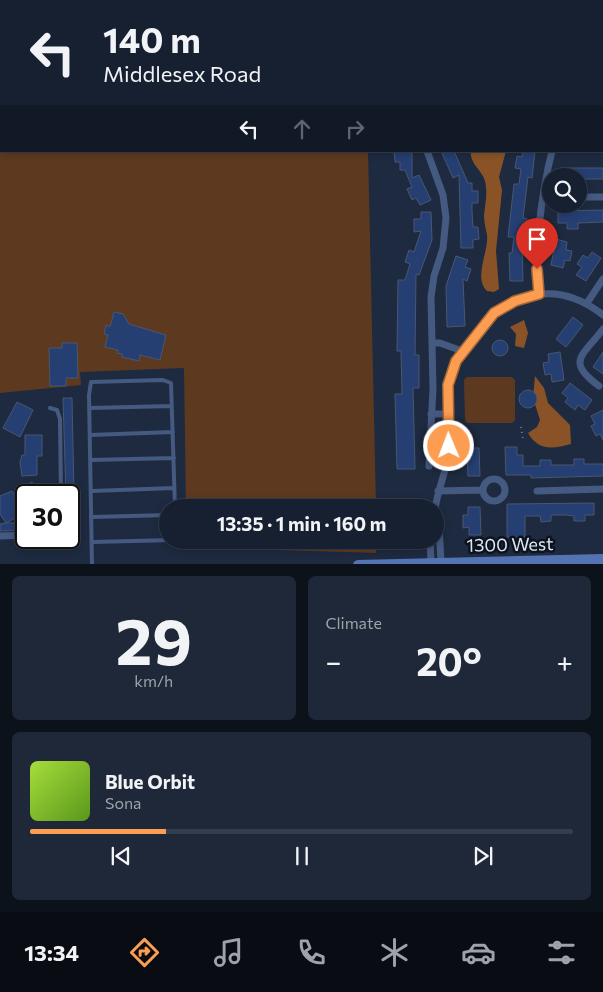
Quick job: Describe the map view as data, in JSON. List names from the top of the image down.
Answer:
{
  "streets": {
    "street": ["1300 West"]
  },
  "page": {
    "turn": ["140 m", "Middlesex Road"],
    "limit": "30",
    "trip": "13:35 · 1 min · 160 m",
    "tile": [
      ["29", "km/h"],
      "Climate"
    ],
    "heat": ["−", "20°", "+"],
    "song": ["Blue Orbit", "Sona"],
    "tabs": "13:34"
  }
}
